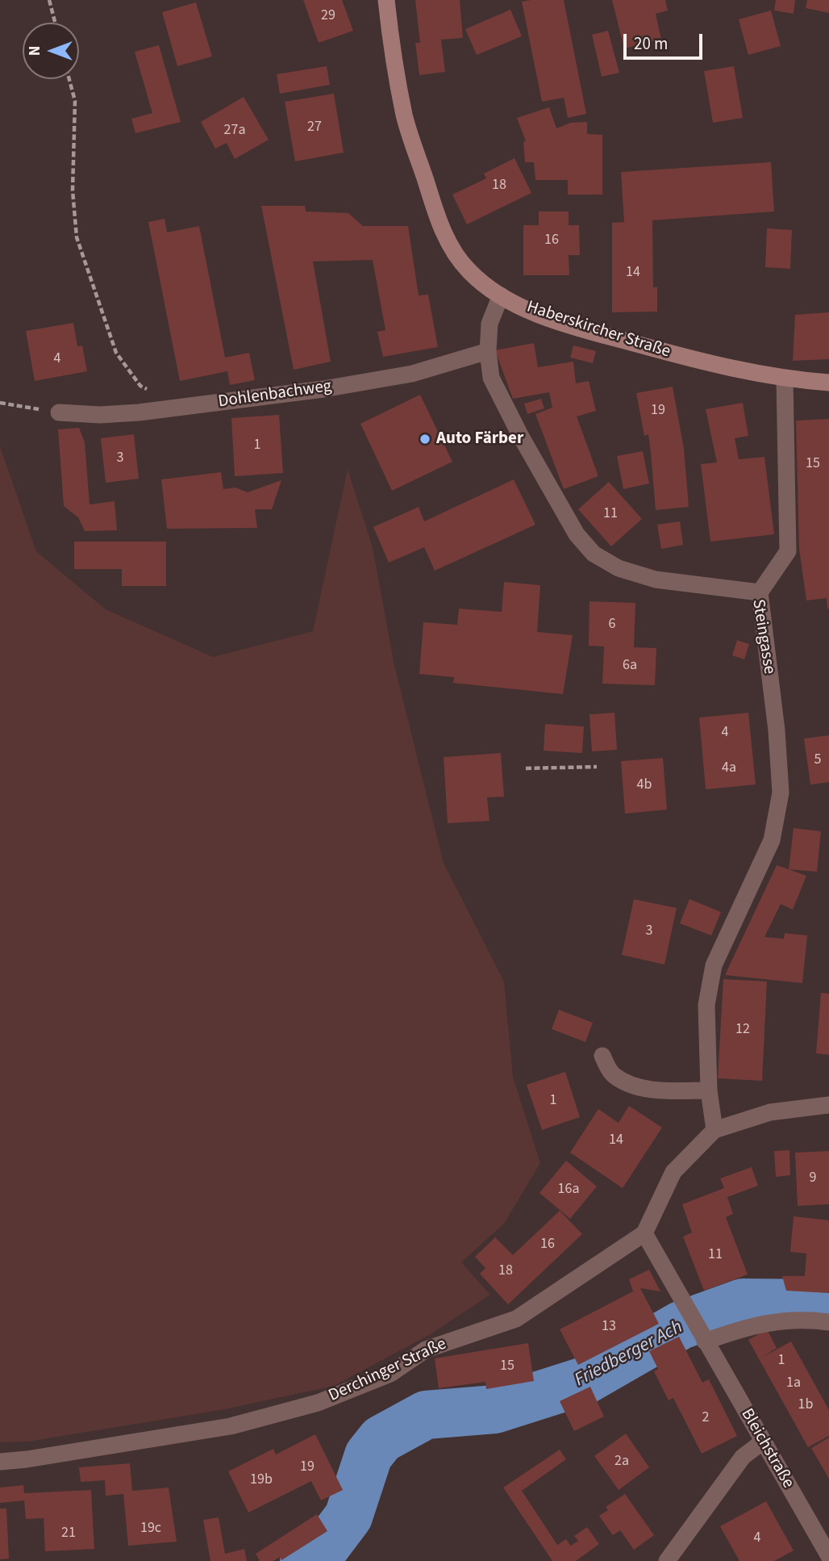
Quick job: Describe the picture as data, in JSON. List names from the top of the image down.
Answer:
{
  "streets": {
    "street": [
      "Haberskircher Straße",
      "Dohlenbachweg",
      "Steingasse",
      "Derchinger Straße",
      "Bleichstraße"
    ]
  },
  "crossings": [
    ["Haberskircher Straße", "Steingasse"],
    ["Dohlenbachweg", "Steingasse"],
    ["Derchinger Straße", "Bleichstraße"]
  ],
  "water": ["Friedberger Ach"],
  "places": ["Auto Färber"],
  "house_numbers": [
    "29",
    "27",
    "27a",
    "18",
    "16",
    "14",
    "4",
    "19",
    "1",
    "3",
    "15",
    "11",
    "6",
    "6a",
    "4",
    "5",
    "4a",
    "4b",
    "3",
    "12",
    "1",
    "14",
    "9",
    "16a",
    "16",
    "11",
    "18",
    "13",
    "1",
    "15",
    "1a",
    "1b",
    "2",
    "2a",
    "19",
    "19b",
    "19c",
    "21",
    "4"
  ],
  "scale_bar": "20 m",
  "north": "left"
}
